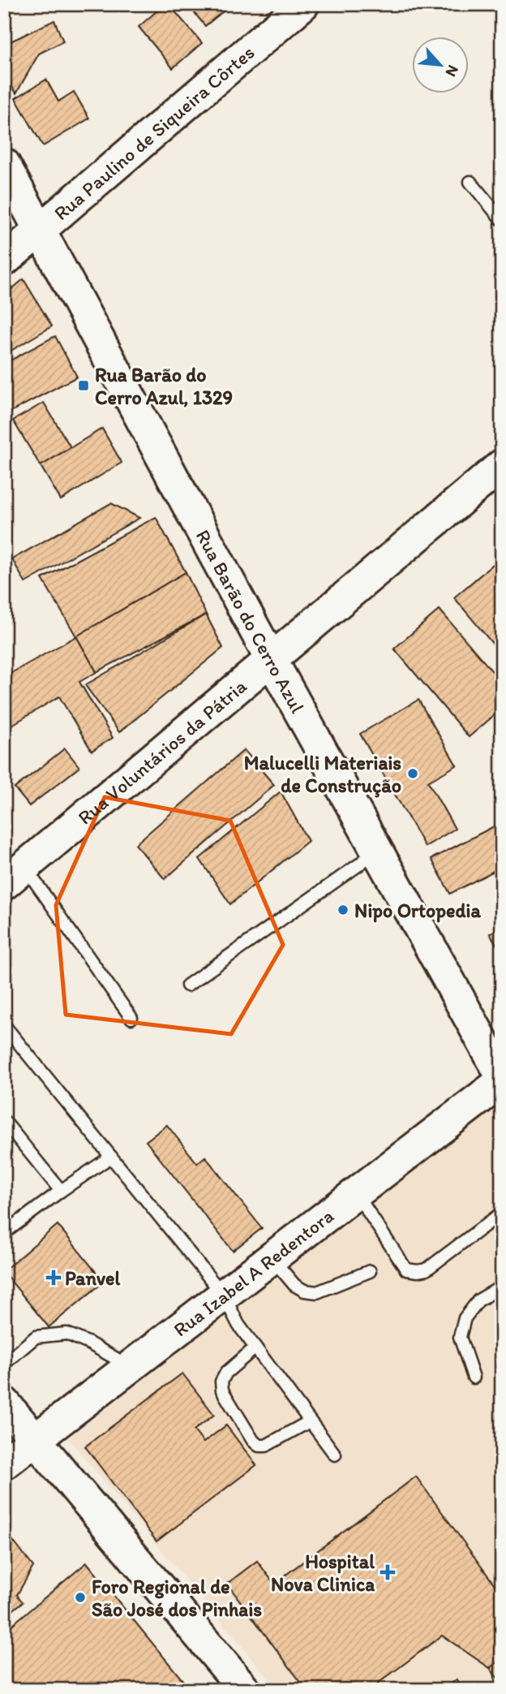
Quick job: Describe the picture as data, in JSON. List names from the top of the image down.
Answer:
{
  "streets": {
    "main road": [
      "Rua Paulino de Siqueira Côrtes",
      "Rua Barão do Cerro Azul",
      "Rua Voluntários da Pátria",
      "Rua Izabel A Redentora"
    ]
  },
  "crossings": [
    ["Rua Paulino de Siqueira Côrtes", "Rua Barão do Cerro Azul"],
    ["Rua Barão do Cerro Azul", "Rua Voluntários da Pátria"]
  ],
  "places": {
    "transit": ["Rua Barão do Cerro Azul, 1329"],
    "other": ["Malucelli Materiais de Construção", "Nipo Ortopedia", "Foro Regional de São José dos Pinhais"],
    "health": ["Panvel", "Hospital Nova Clinica"]
  },
  "north": "bottom right"
}
